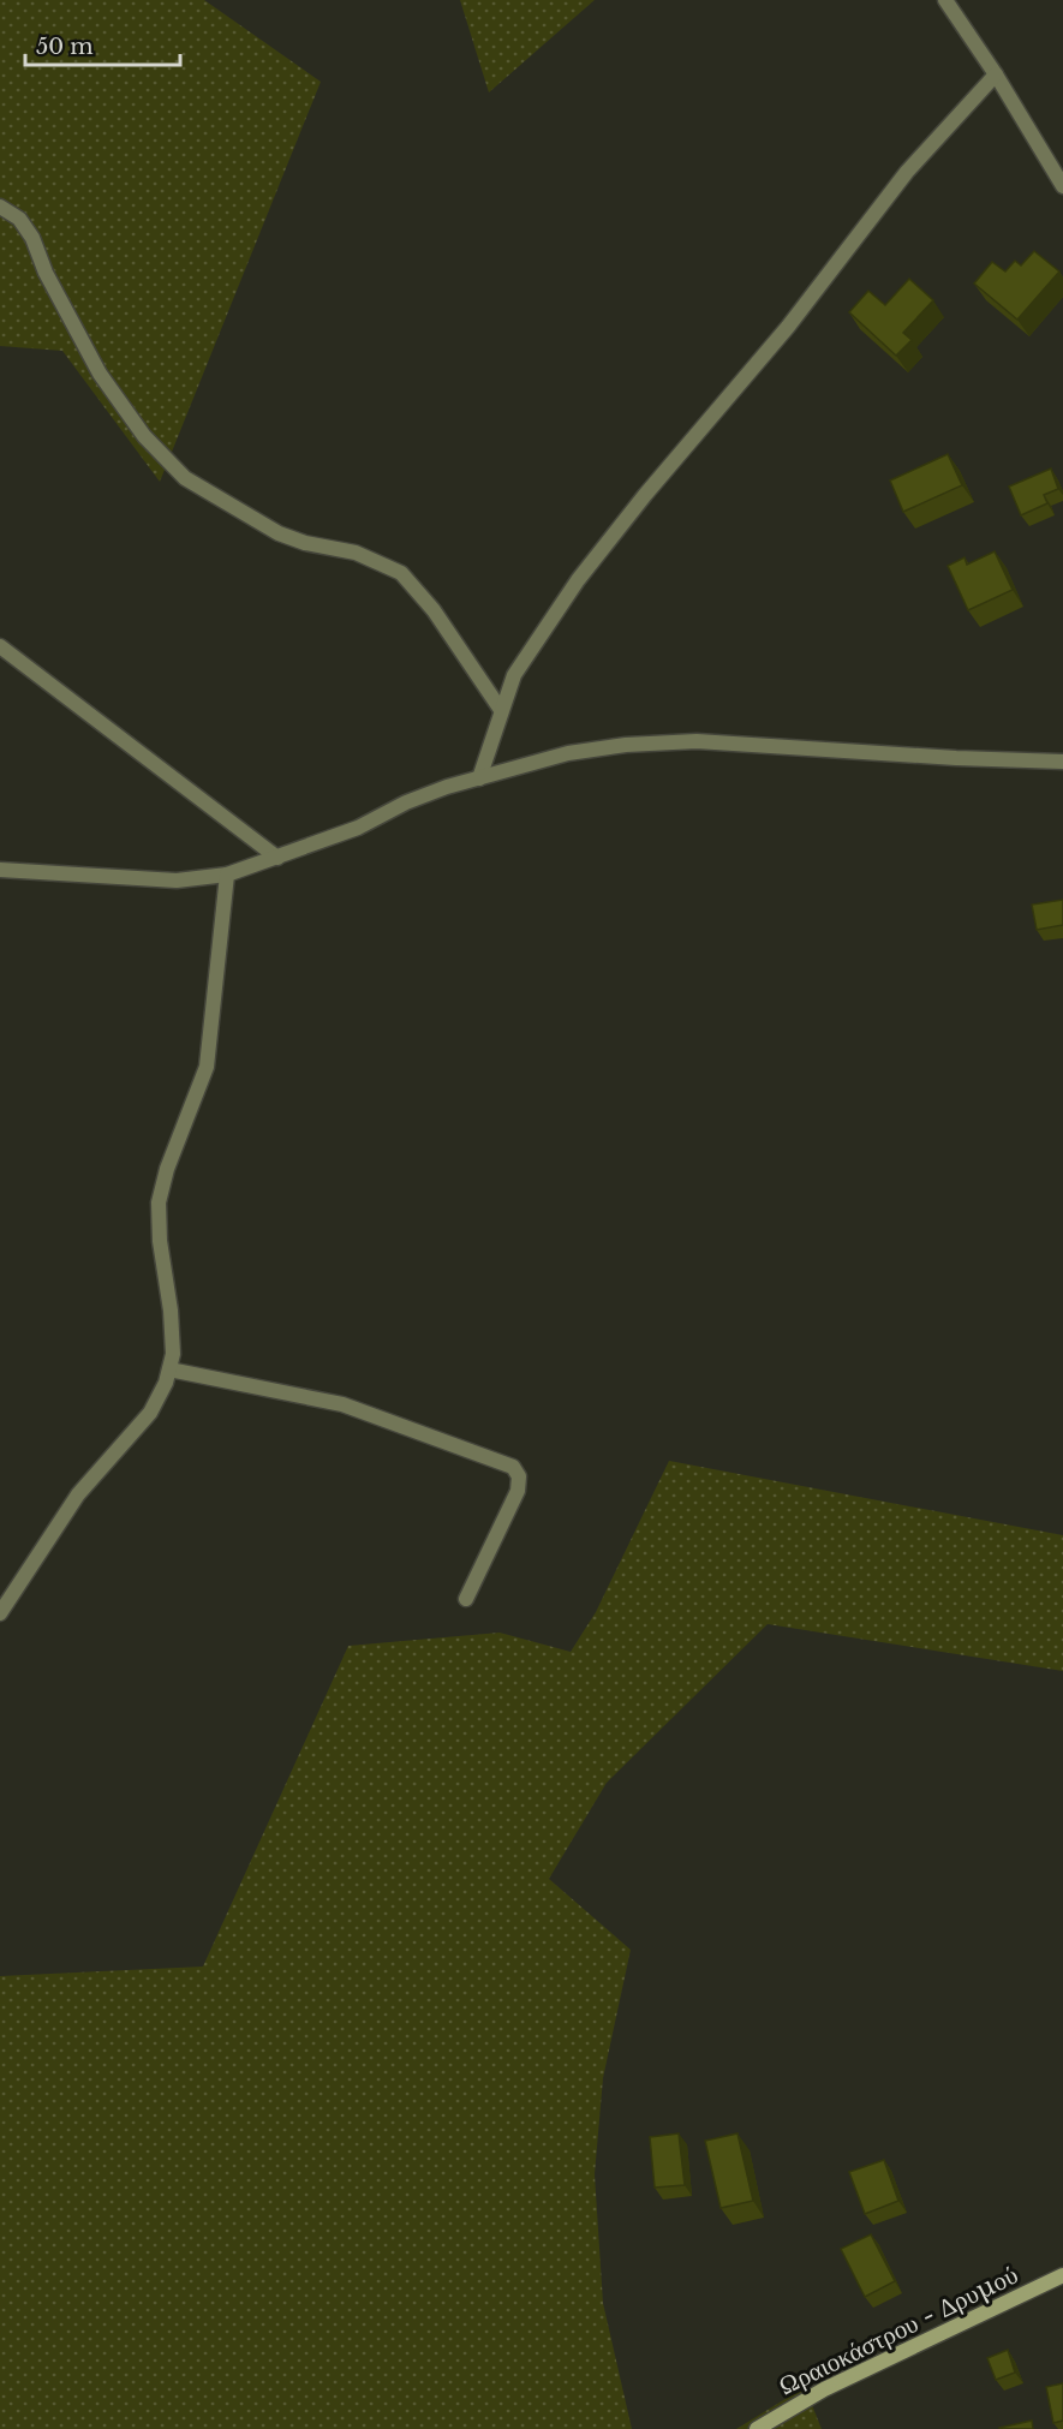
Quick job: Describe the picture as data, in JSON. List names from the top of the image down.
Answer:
{
  "streets": {
    "main road": ["Ωραιοκάστρου - Δρυμού"]
  },
  "scale_bar": "50 m"
}
